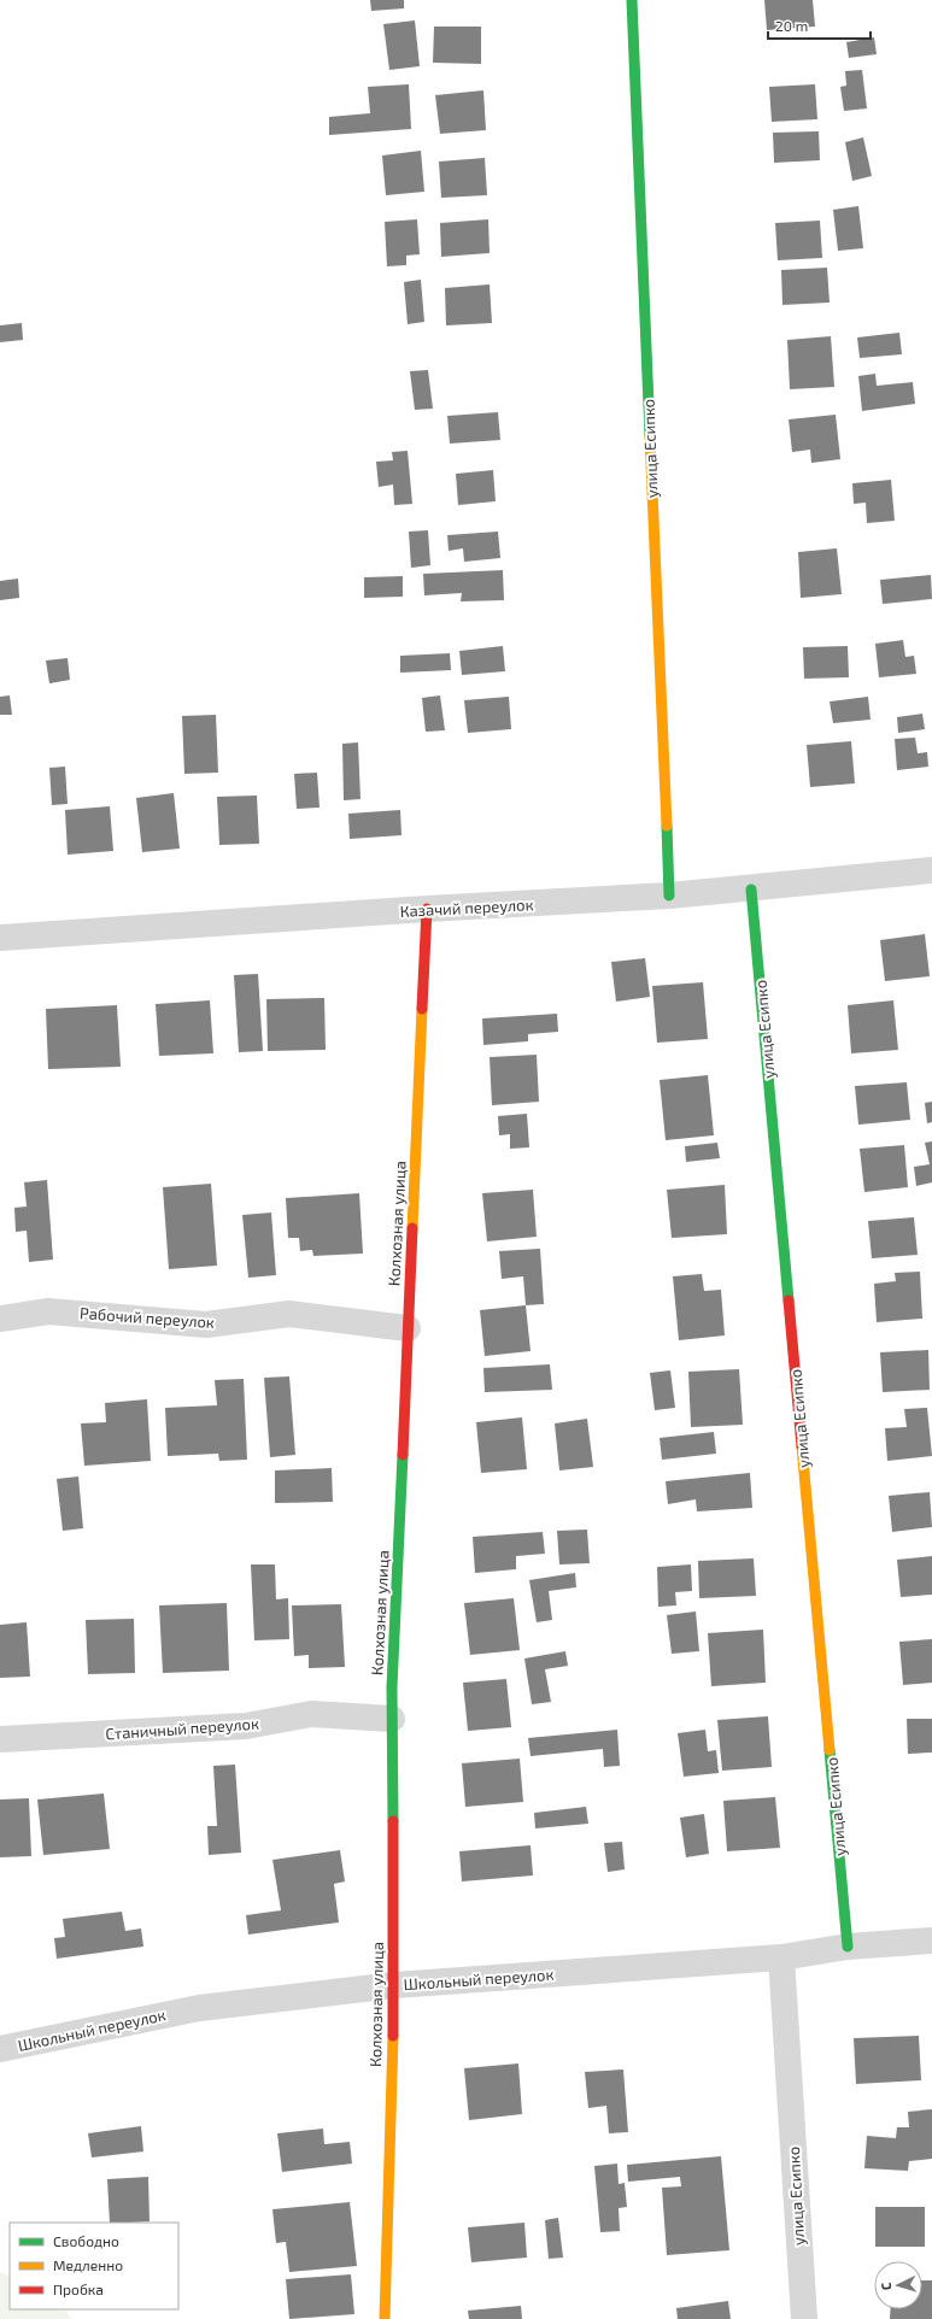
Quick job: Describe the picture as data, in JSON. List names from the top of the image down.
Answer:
{
  "streets": {
    "street": [
      "улица Есипко",
      "Казачий переулок",
      "Колхозная улица",
      "Рабочий переулок",
      "Станичный переулок",
      "Школьный переулок"
    ]
  },
  "crossings": [
    ["улица Есипко", "Казачий переулок"],
    ["улица Есипко", "Школьный переулок"],
    ["Казачий переулок", "Колхозная улица"],
    ["Колхозная улица", "Рабочий переулок"],
    ["Колхозная улица", "Станичный переулок"],
    ["Колхозная улица", "Школьный переулок"]
  ],
  "legend": ["Свободно", "Медленно", "Пробка"],
  "scale_bar": "20 m",
  "north": "left"
}
